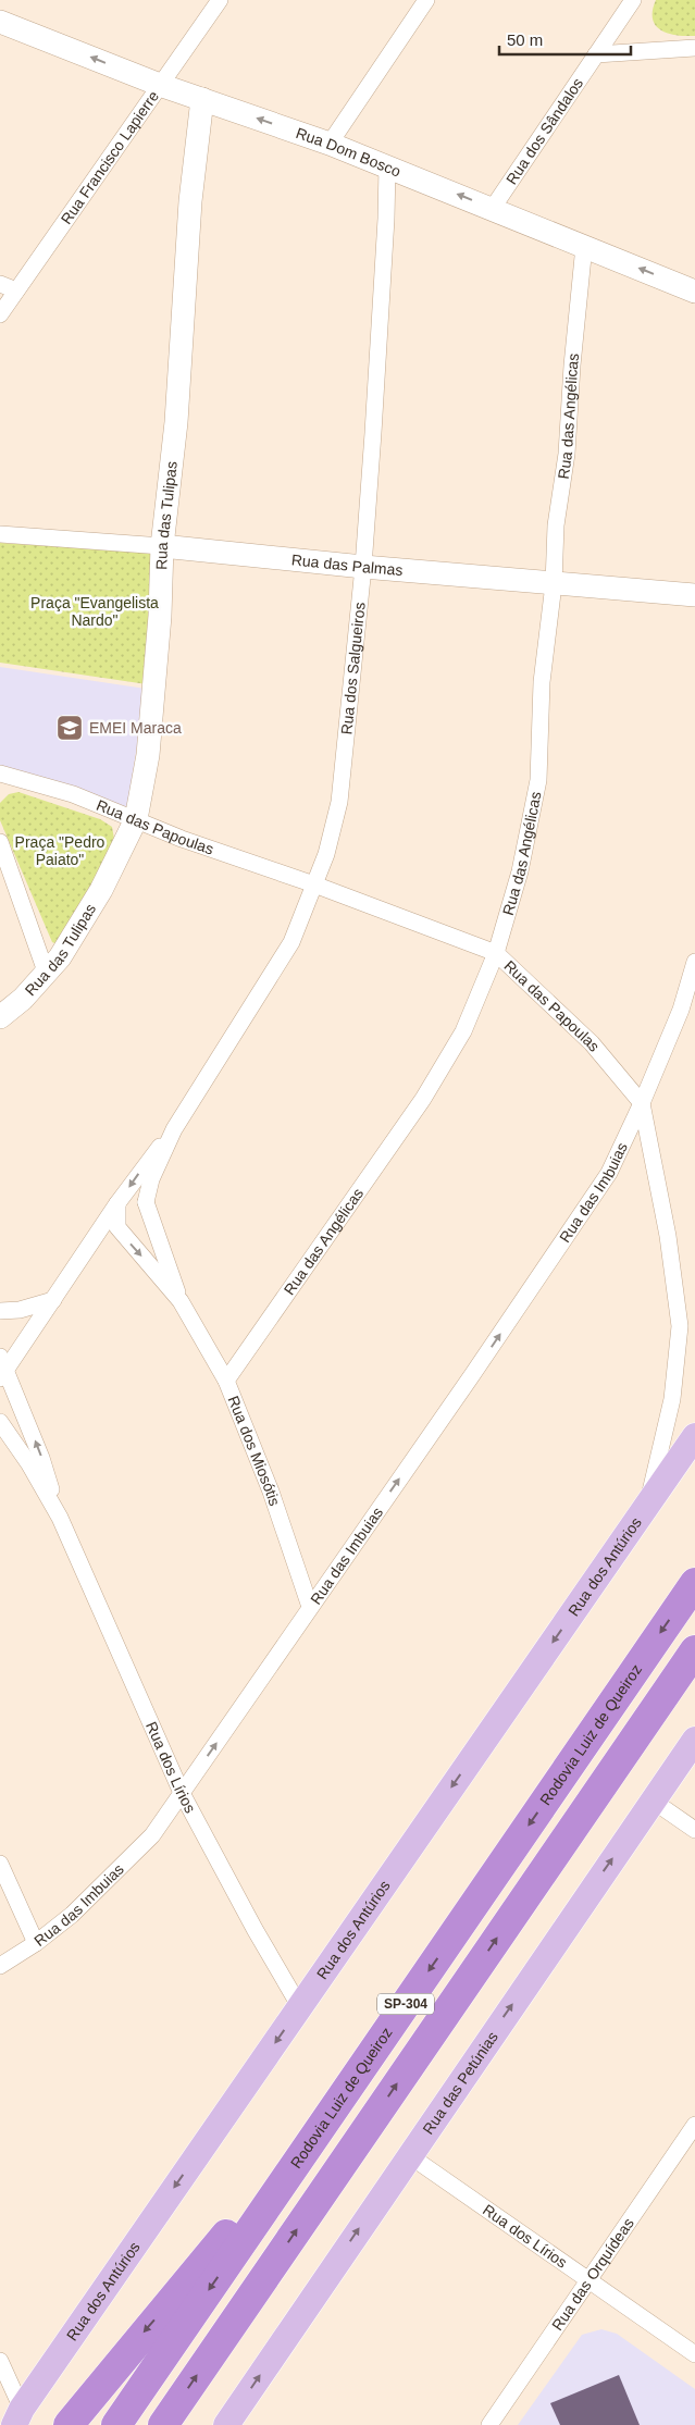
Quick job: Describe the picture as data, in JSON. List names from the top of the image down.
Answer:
{
  "streets": {
    "highway": ["Rodovia Luiz de Queiroz", "SP-304"],
    "main road": [
      "Rua Dom Bosco",
      "Rua das Tulipas",
      "Rua das Palmas",
      "Rua dos Antúrios",
      "Rua das Petúnias"
    ],
    "street": [
      "Rua dos Sândalos",
      "Rua Francisco Lapierre",
      "Rua das Angélicas",
      "Rua dos Salgueiros",
      "Rua das Papoulas",
      "Rua das Imbuias",
      "Rua dos Miosótis",
      "Rua dos Lírios",
      "Rua das Orquídeas"
    ]
  },
  "crossings": [
    ["Rua dos Sândalos", "Rua Dom Bosco"],
    ["Rua Dom Bosco", "Rua Francisco Lapierre"],
    ["Rua Dom Bosco", "Rua das Angélicas"],
    ["Rua Dom Bosco", "Rua das Tulipas"],
    ["Rua Dom Bosco", "Rua dos Salgueiros"],
    ["Rua das Angélicas", "Rua das Palmas"],
    ["Rua das Angélicas", "Rua das Papoulas"],
    ["Rua das Angélicas", "Rua dos Miosótis"],
    ["Rua das Tulipas", "Rua das Palmas"],
    ["Rua das Tulipas", "Rua das Papoulas"],
    ["Rua das Palmas", "Rua dos Salgueiros"],
    ["Rua dos Salgueiros", "Rua das Papoulas"],
    ["Rua dos Salgueiros", "Rua dos Miosótis"],
    ["Rua dos Salgueiros", "Rua dos Lírios"],
    ["Rua das Papoulas", "Rua das Imbuias"],
    ["Rua das Papoulas", "Rua dos Antúrios"],
    ["Rua das Imbuias", "Rua dos Miosótis"],
    ["Rua das Imbuias", "Rua dos Lírios"],
    ["Rua dos Antúrios", "Rua dos Lírios"],
    ["Rua dos Lírios", "Rua das Petúnias"],
    ["Rua dos Lírios", "Rua das Orquídeas"]
  ],
  "one_way": [
    "Rua Dom Bosco",
    "Rua das Imbuias",
    "Rua dos Antúrios",
    "Rua das Petúnias"
  ],
  "parks": ["Praça \"Evangelista Nardo\"", "Praça \"Pedro Paiato\""],
  "places": {
    "school or university": ["EMEI Maraca"]
  },
  "scale_bar": "50 m"
}
